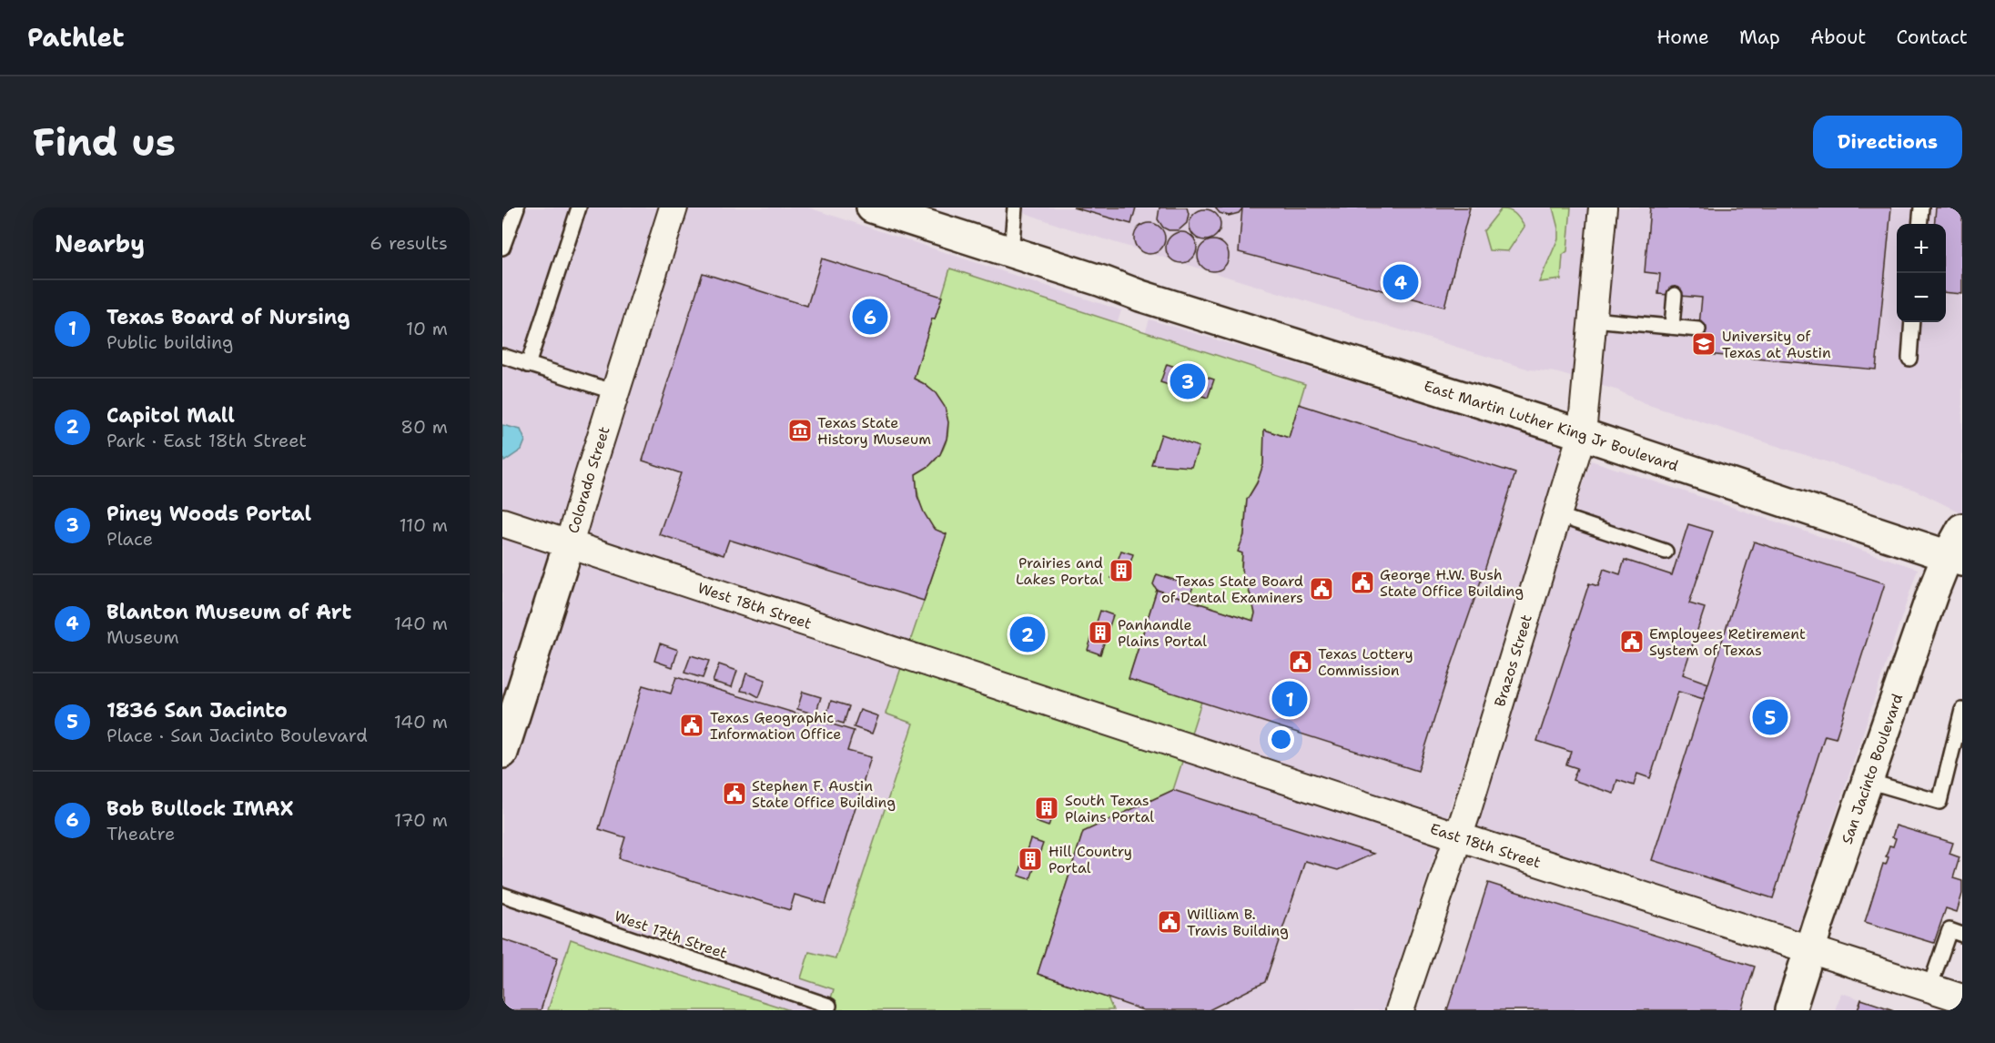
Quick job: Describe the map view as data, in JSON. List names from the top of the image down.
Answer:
{
  "streets": {
    "main road": ["East Martin Luther King Jr Boulevard", "Colorado Street", "San Jacinto Boulevard"],
    "street": ["West 18th Street", "Brazos Street", "East 18th Street"],
    "lane": ["West 17th Street"]
  },
  "crossings": [
    ["East Martin Luther King Jr Boulevard", "Brazos Street"],
    ["East Martin Luther King Jr Boulevard", "San Jacinto Boulevard"],
    ["Colorado Street", "West 18th Street"],
    ["West 18th Street", "East 18th Street"],
    ["Brazos Street", "East 18th Street"],
    ["San Jacinto Boulevard", "East 18th Street"]
  ],
  "places": {
    "school or university": ["University of Texas at Austin"],
    "museum": ["Texas State History Museum"],
    "building": [
      "Prairies and Lakes Portal",
      "Panhandle Plains Portal",
      "South Texas Plains Portal",
      "Hill Country Portal"
    ],
    "public building": [
      "George H.W. Bush State Office Building",
      "Texas State Board of Dental Examiners",
      "Employees Retirement System of Texas",
      "Texas Lottery Commission",
      "Texas Geographic Information Office",
      "Stephen F. Austin State Office Building",
      "William B. Travis Building"
    ]
  },
  "page": {
    "header": "Pathlet",
    "nav": [
      "Home",
      "Map",
      "About",
      "Contact"
    ],
    "buttons": "Directions",
    "title": "Find us",
    "heading": ["Nearby", "6 results"],
    "map_buttons": ["+", "−"],
    "pins": [
      "4",
      "6",
      "3",
      "2",
      "1",
      "5"
    ],
    "list": [
      {
        "mark": "1",
        "name": "Texas Board of Nursing",
        "note": "Public building",
        "value": "10 m"
      },
      {
        "mark": "2",
        "name": "Capitol Mall",
        "note": "Park · East 18th Street",
        "value": "80 m"
      },
      {
        "mark": "3",
        "name": "Piney Woods Portal",
        "note": "Place",
        "value": "110 m"
      },
      {
        "mark": "4",
        "name": "Blanton Museum of Art",
        "note": "Museum",
        "value": "140 m"
      },
      {
        "mark": "5",
        "name": "1836 San Jacinto",
        "note": "Place · San Jacinto Boulevard",
        "value": "140 m"
      },
      {
        "mark": "6",
        "name": "Bob Bullock IMAX",
        "note": "Theatre",
        "value": "170 m"
      }
    ]
  }
}
